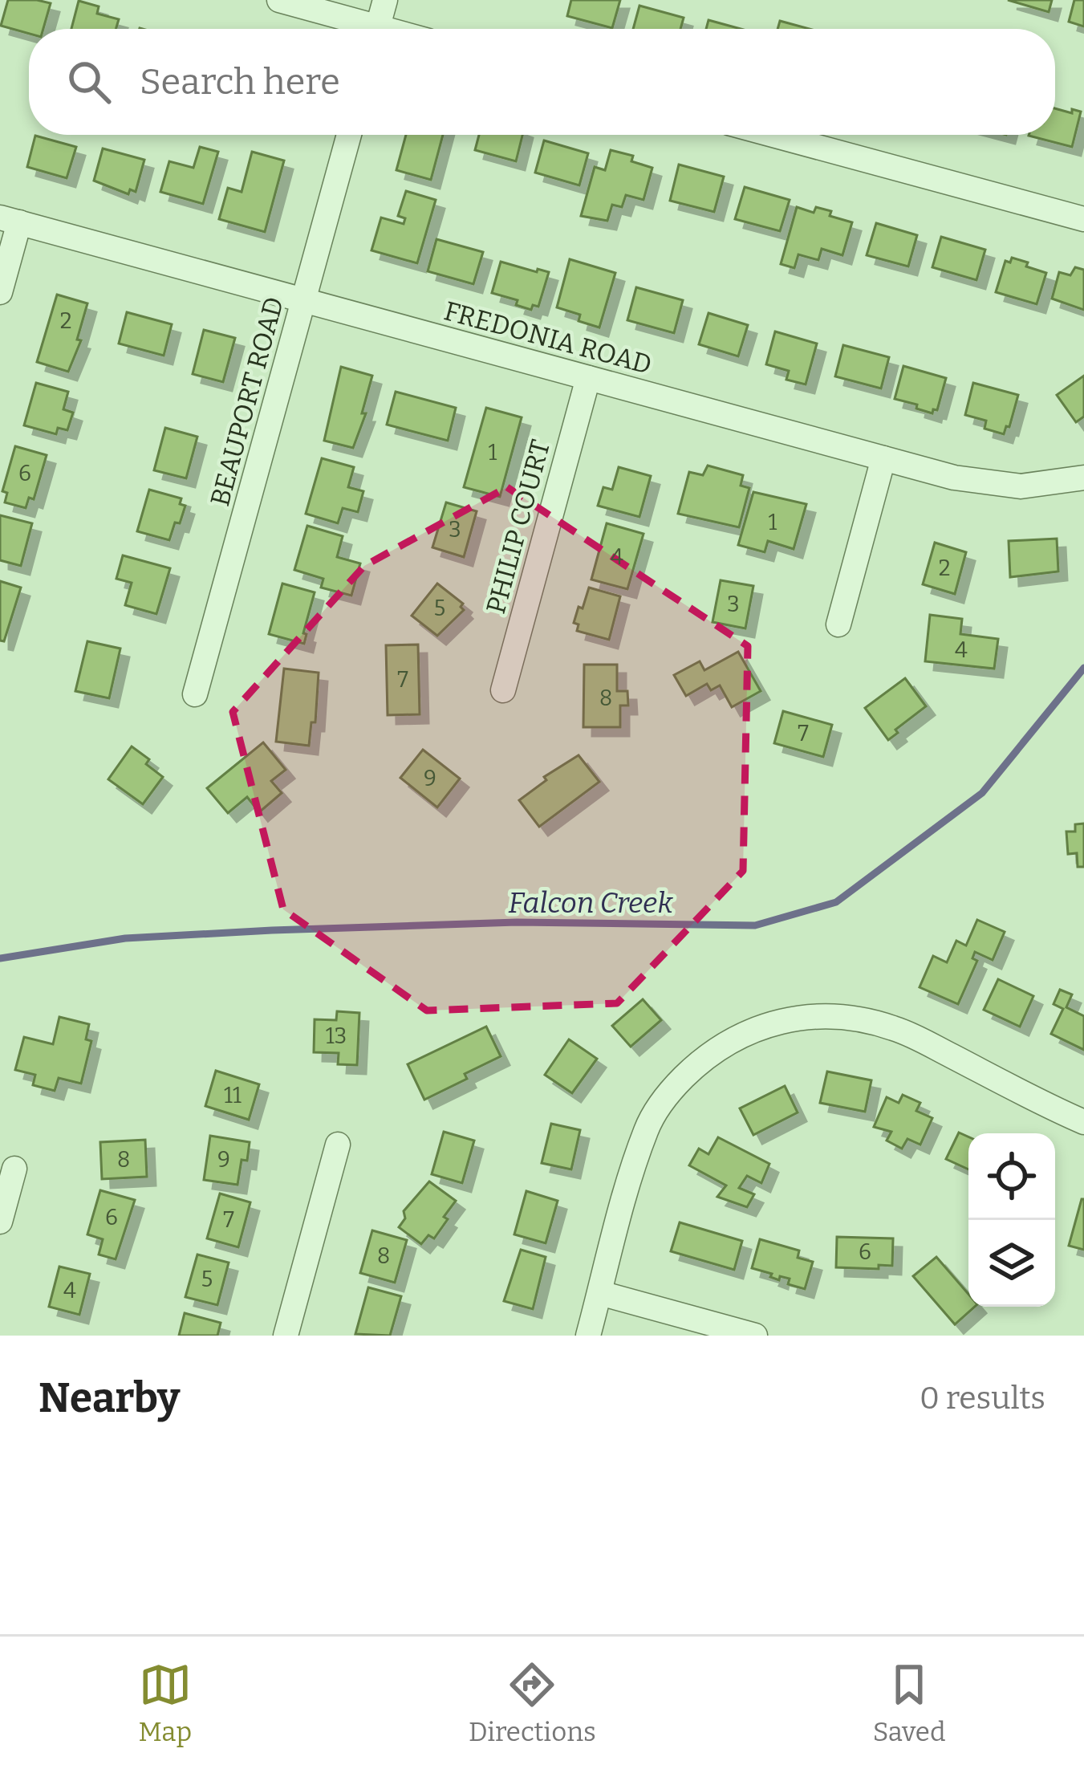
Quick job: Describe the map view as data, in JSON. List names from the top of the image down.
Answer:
{
  "streets": {
    "street": ["FREDONIA ROAD", "BEAUPORT ROAD", "PHILIP COURT"]
  },
  "crossings": [
    ["FREDONIA ROAD", "BEAUPORT ROAD"],
    ["FREDONIA ROAD", "PHILIP COURT"]
  ],
  "water": ["Falcon Creek"],
  "house_numbers": [
    "2",
    "1",
    "6",
    "1",
    "3",
    "4",
    "2",
    "3",
    "5",
    "4",
    "7",
    "8",
    "7",
    "9",
    "13",
    "11",
    "8",
    "9",
    "6",
    "7",
    "6",
    "8",
    "5",
    "4"
  ],
  "page": {
    "search": "Search here",
    "heading": ["Nearby", "0 results"],
    "nav": ["Map", "Directions", "Saved"]
  }
}
